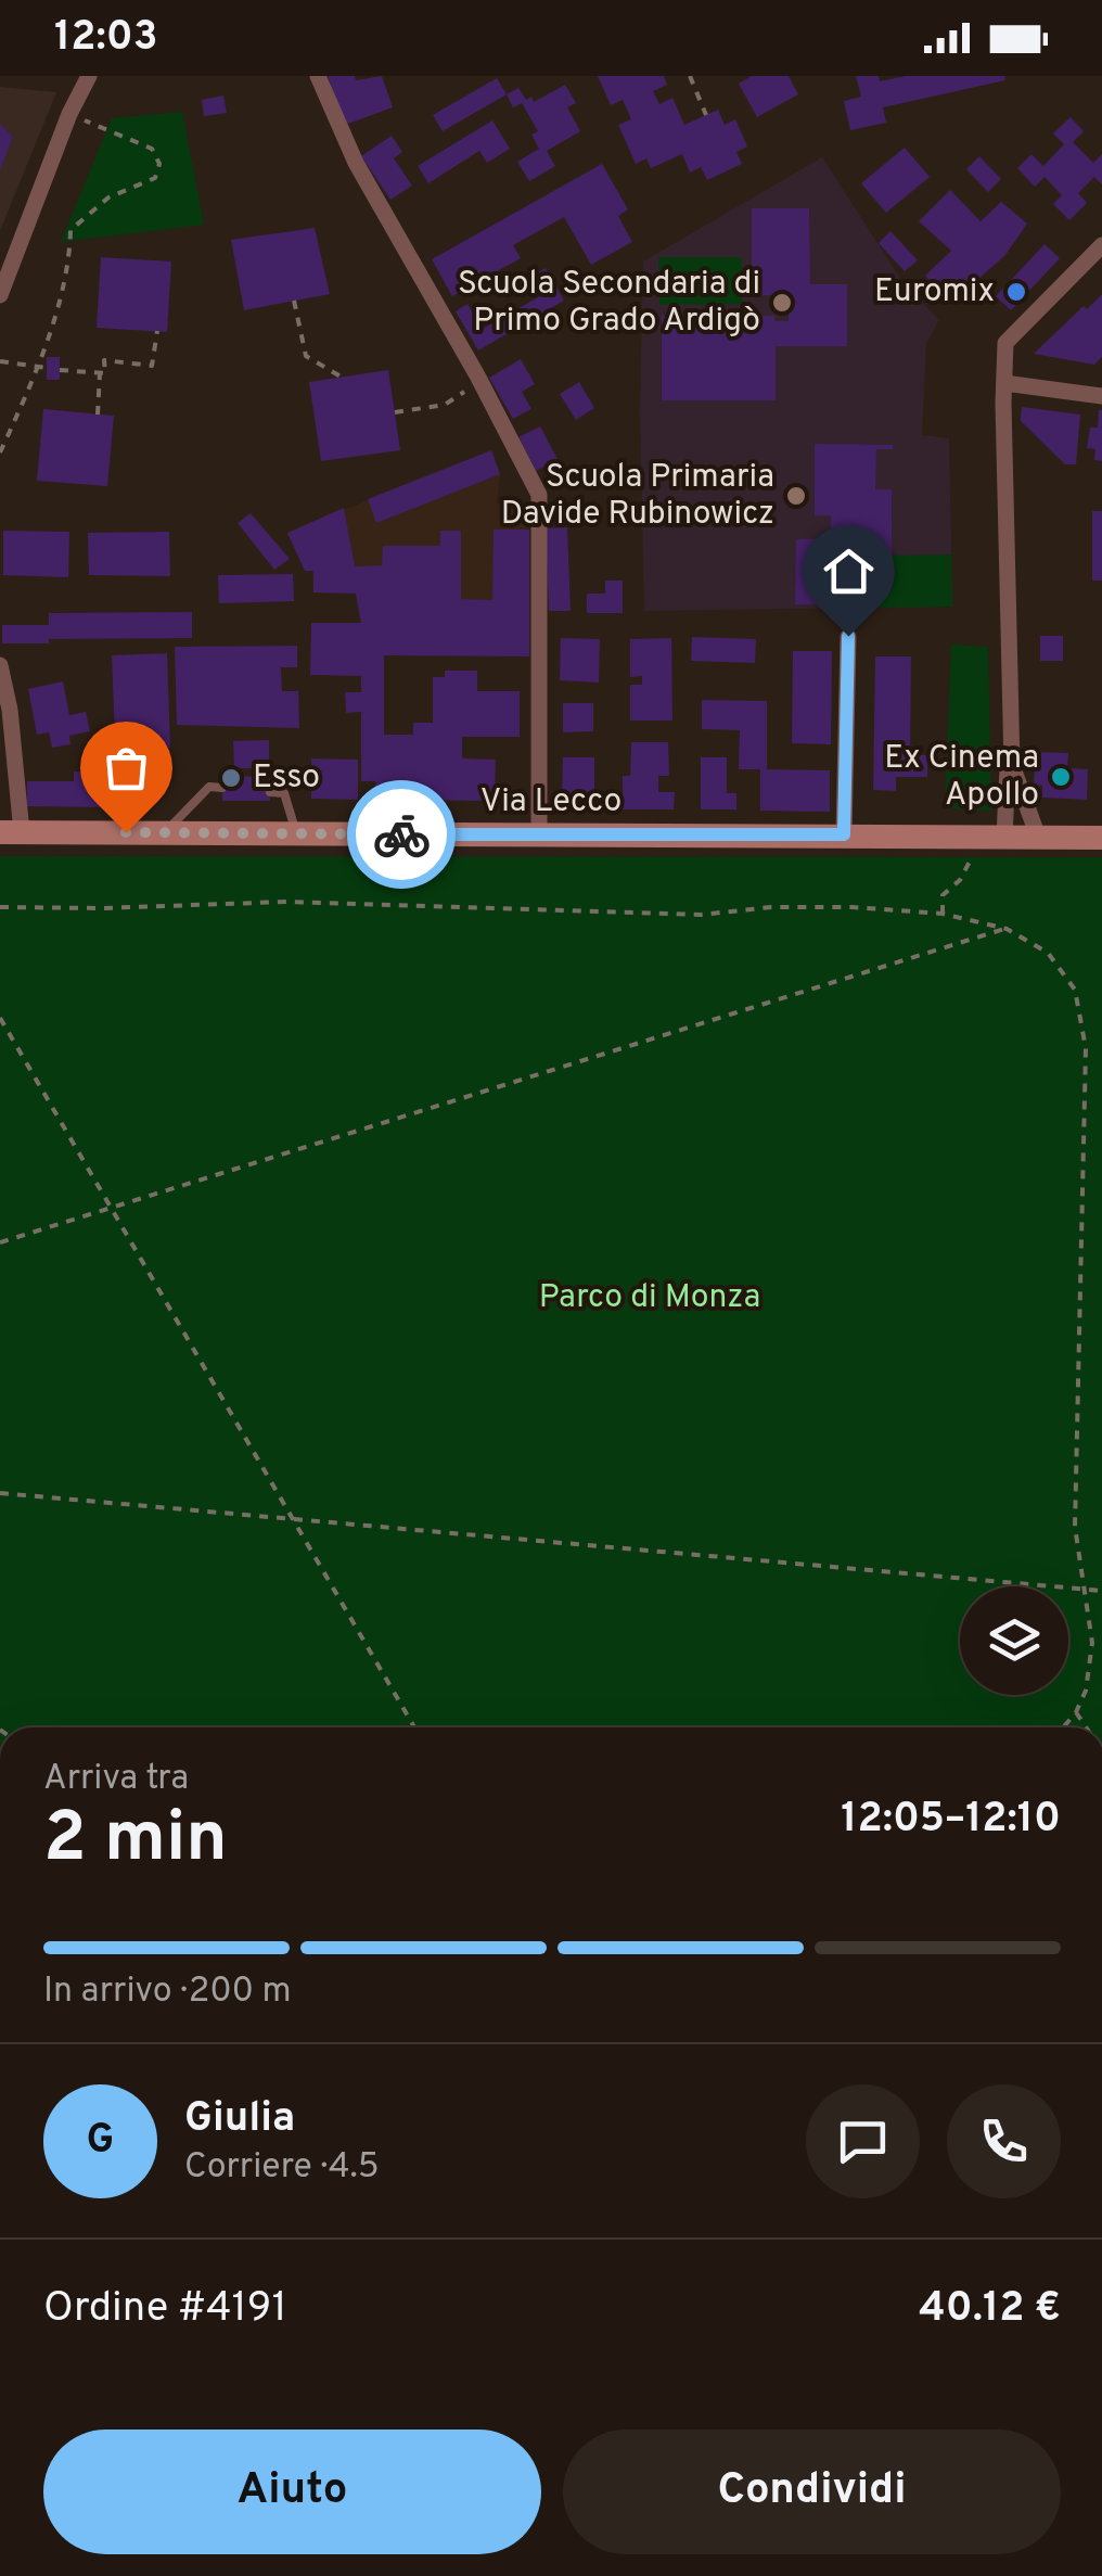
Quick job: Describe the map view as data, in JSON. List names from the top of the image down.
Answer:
{
  "streets": {
    "main road": ["Via Lecco"]
  },
  "parks": ["Parco di Monza"],
  "places": [
    "Euromix",
    "Scuola Secondaria di Primo Grado Ardigò",
    "Scuola Primaria Davide Rubinowicz",
    "Ex Cinema Apollo",
    "Esso"
  ],
  "page": {
    "status": "12:03",
    "heading": ["2 min", "Arriva tra", "12:05–12:10"],
    "panel": [
      "Giulia",
      "Corriere · 4.5",
      "Ordine #4191",
      "40.12 €"
    ],
    "bar": "In arrivo · 200 m",
    "round": "G",
    "buttons": ["Aiuto", "Condividi"]
  }
}
